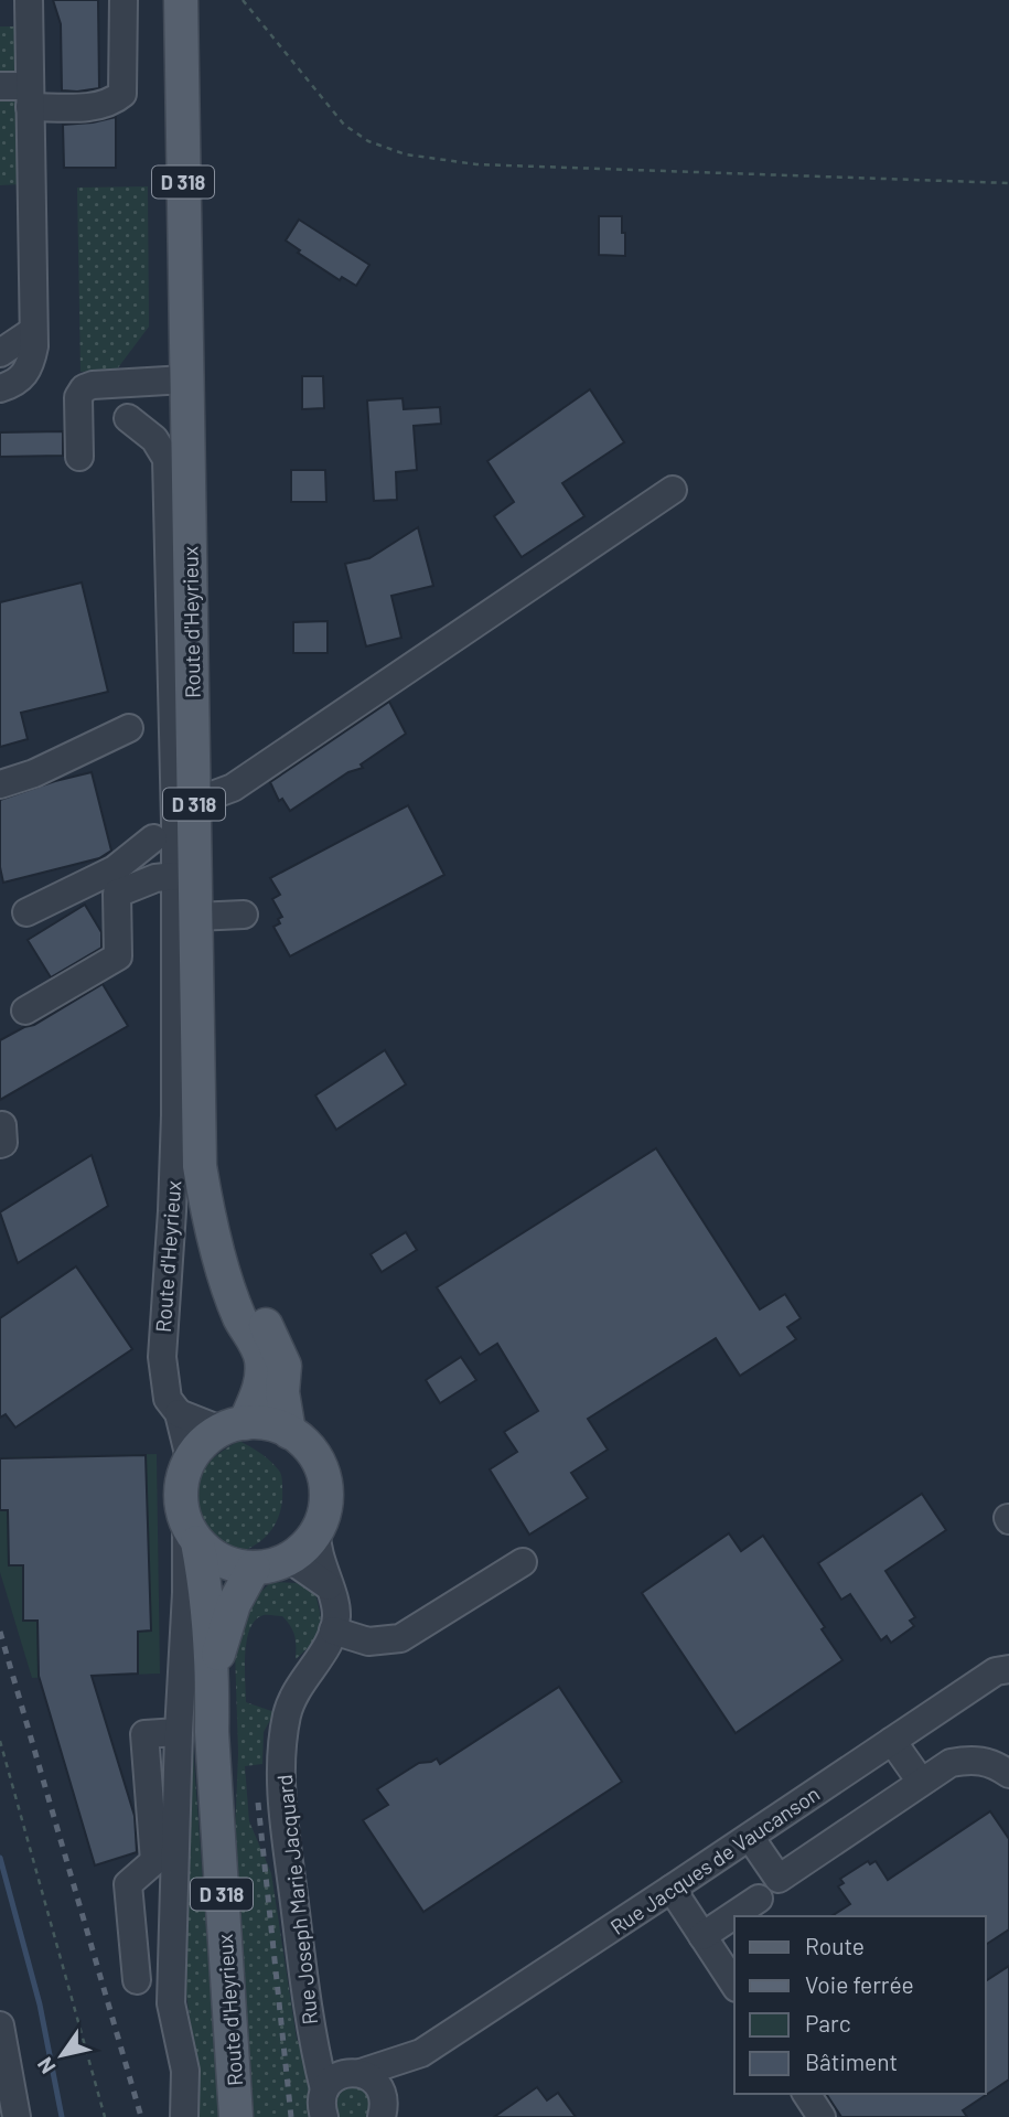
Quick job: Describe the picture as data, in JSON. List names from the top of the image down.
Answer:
{
  "streets": {
    "main road": ["D 318", "Route d'Heyrieux"],
    "street": ["Rue Jacques de Vaucanson", "Rue Joseph Marie Jacquard"]
  },
  "crossings": [
    ["Rue Jacques de Vaucanson", "Rue Joseph Marie Jacquard"]
  ],
  "legend": [
    "Route",
    "Voie ferrée",
    "Parc",
    "Bâtiment"
  ],
  "north": "bottom left"
}
